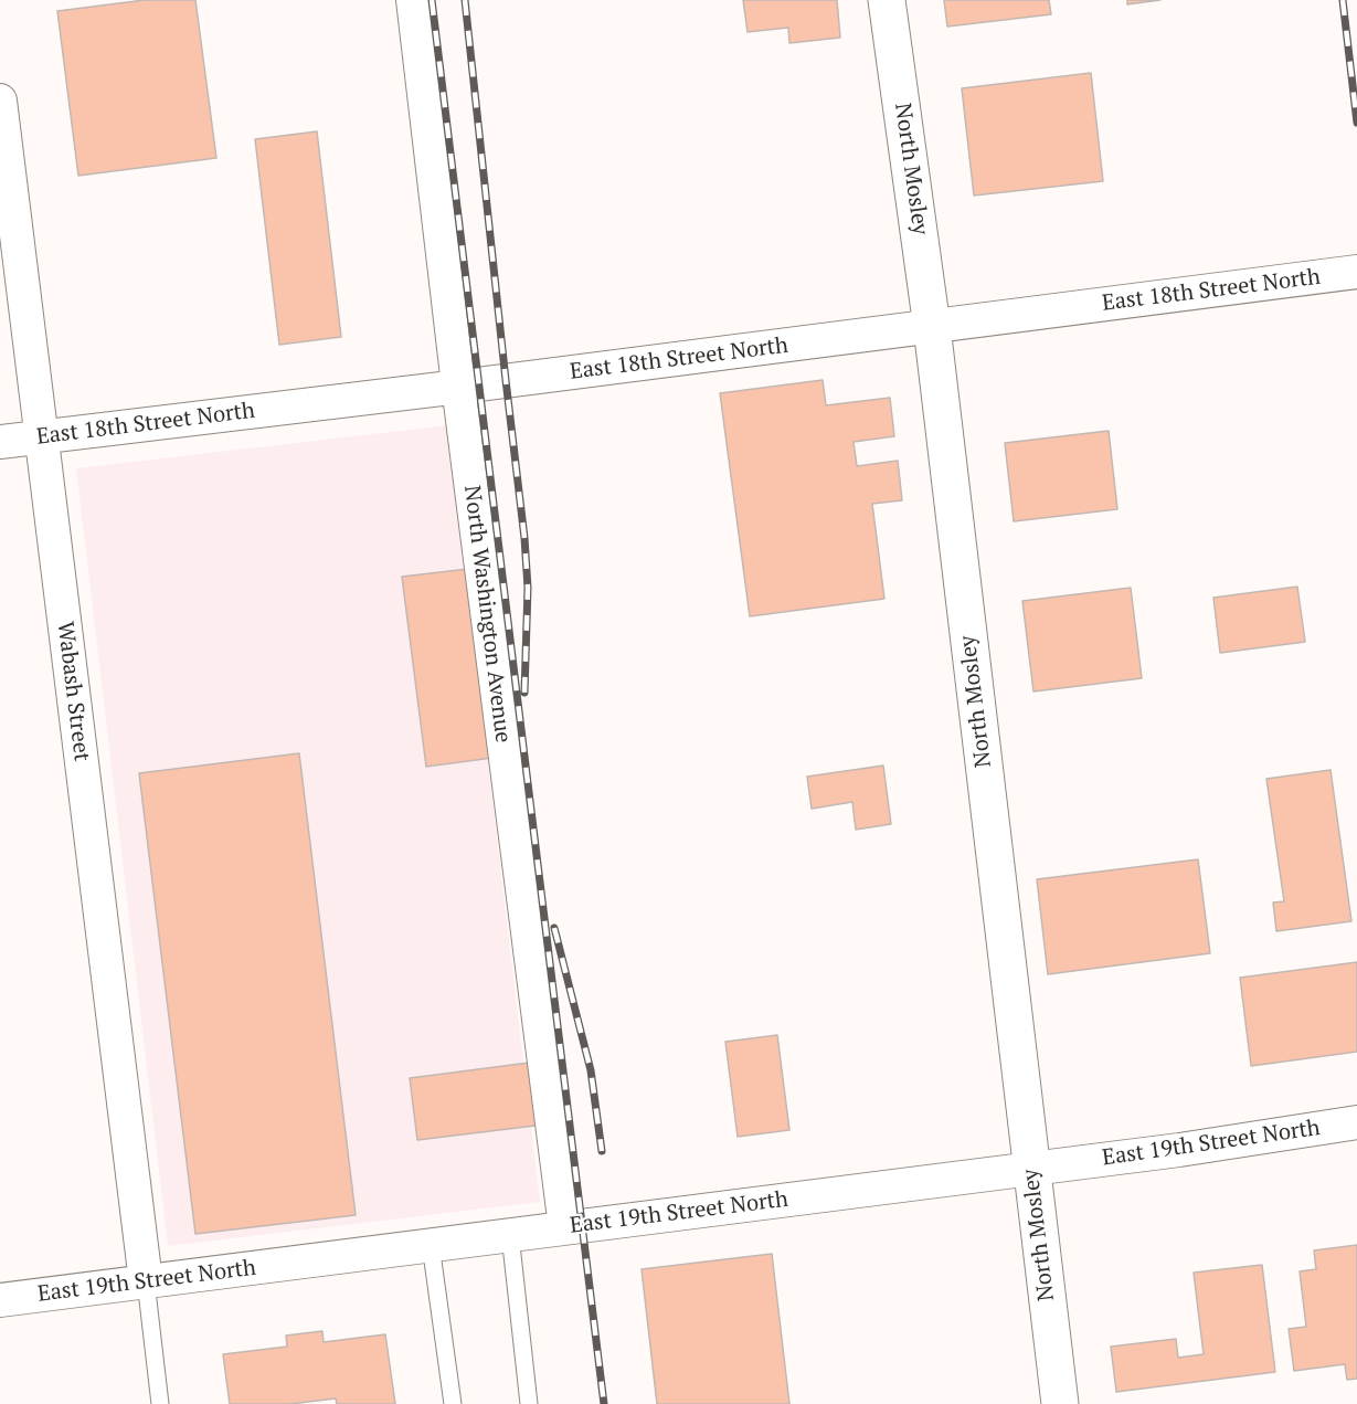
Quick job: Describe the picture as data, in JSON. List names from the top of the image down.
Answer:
{
  "streets": {
    "street": [
      "North Mosley",
      "East 18th Street North",
      "North Washington Avenue",
      "Wabash Street",
      "East 19th Street North"
    ]
  },
  "crossings": [
    ["North Mosley", "East 18th Street North"],
    ["North Mosley", "East 19th Street North"],
    ["East 18th Street North", "North Washington Avenue"],
    ["East 18th Street North", "Wabash Street"],
    ["North Washington Avenue", "East 19th Street North"],
    ["Wabash Street", "East 19th Street North"]
  ]
}
